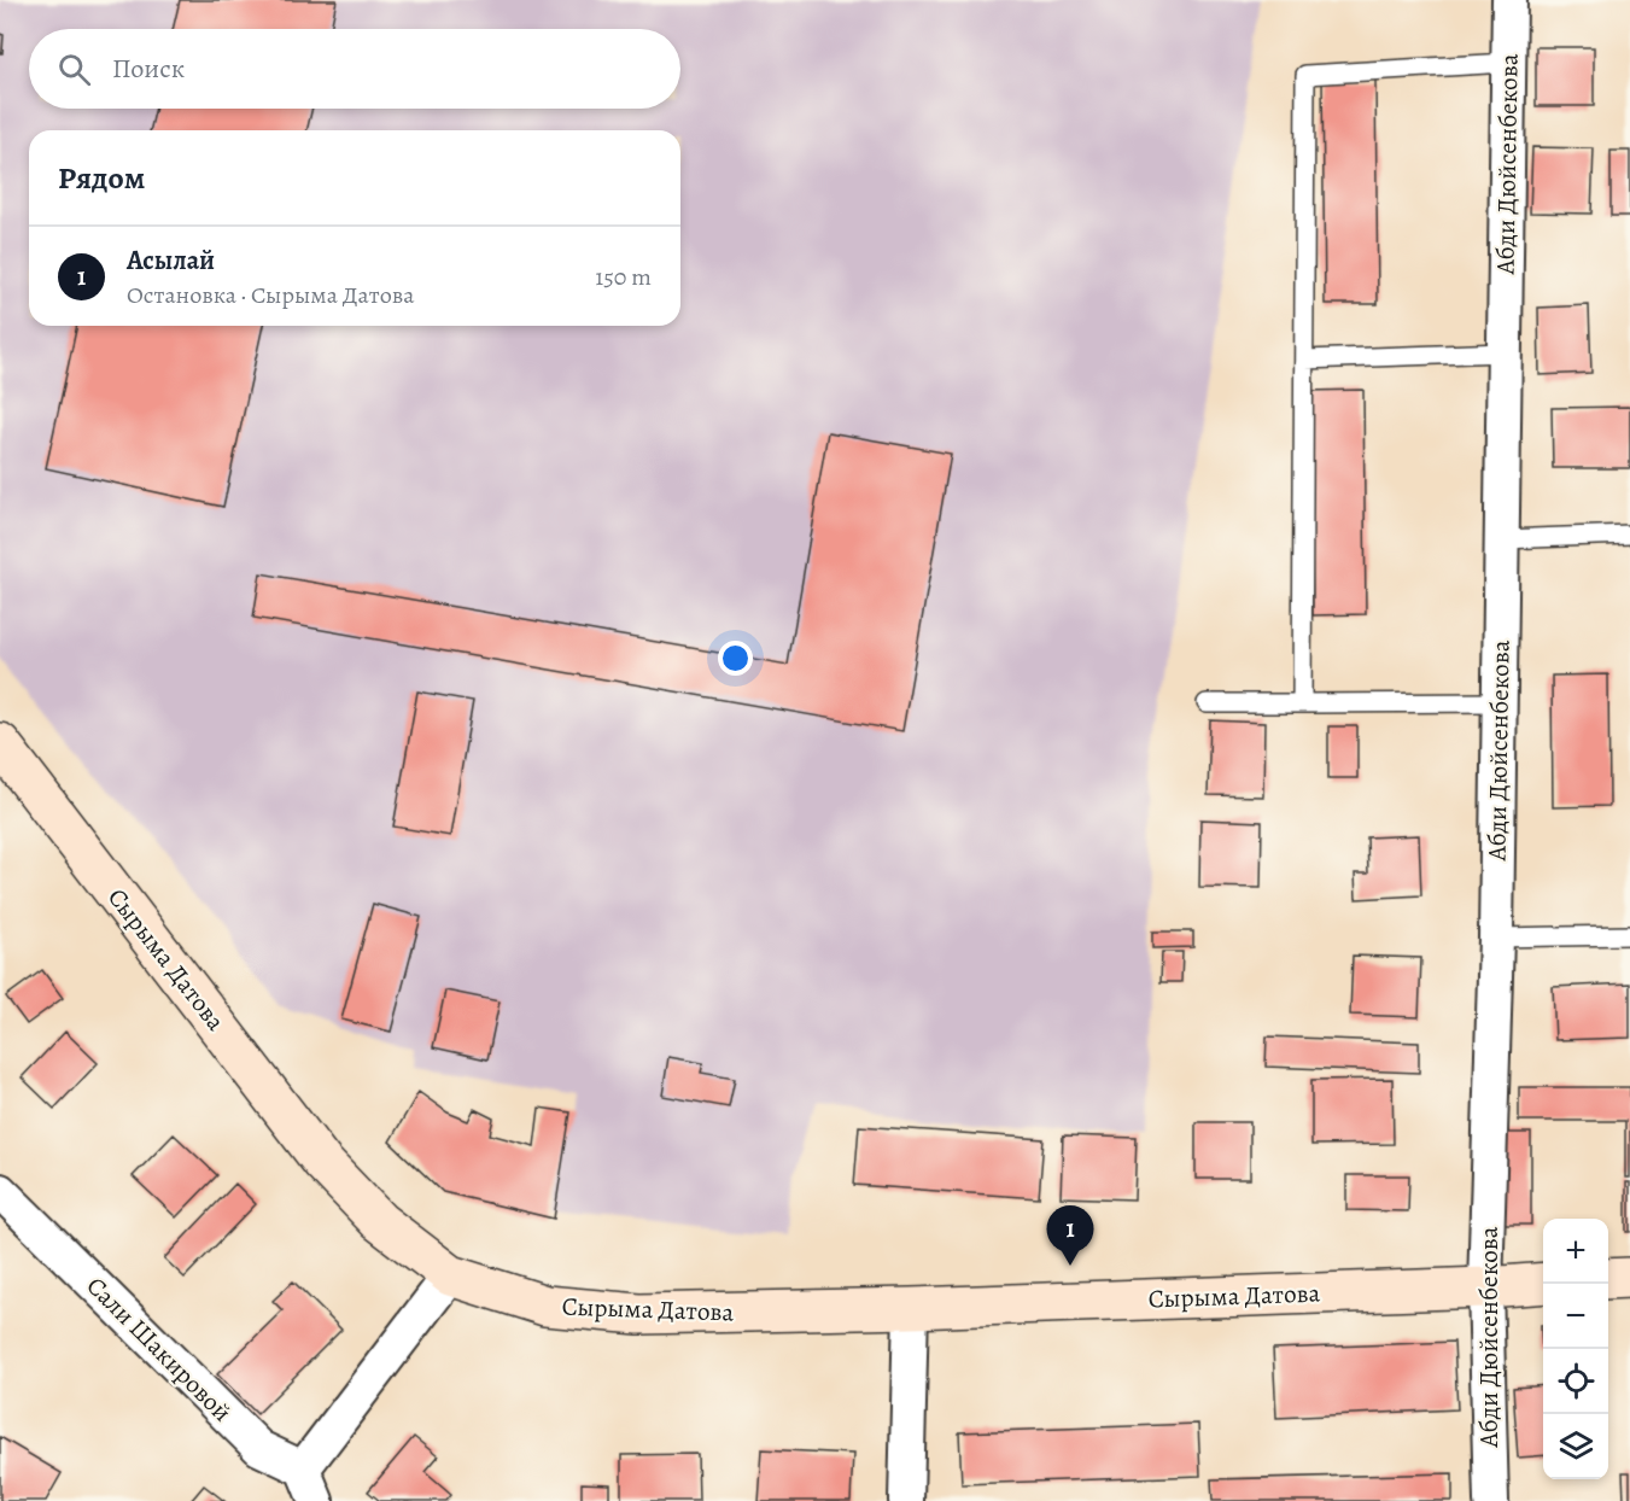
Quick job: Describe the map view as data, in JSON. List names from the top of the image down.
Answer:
{
  "streets": {
    "street": ["Абди Дюйсенбекова", "Сырыма Датова", "Сали Шакировой"]
  },
  "crossings": [
    ["Абди Дюйсенбекова", "Сырыма Датова"]
  ],
  "page": {
    "search": "Поиск",
    "heading": "Рядом",
    "list": [
      {
        "mark": "1",
        "name": "Асылай",
        "note": "Остановка · Сырыма Датова",
        "value": "150 m"
      }
    ],
    "pins": "1",
    "map_buttons": ["+", "−"]
  }
}
